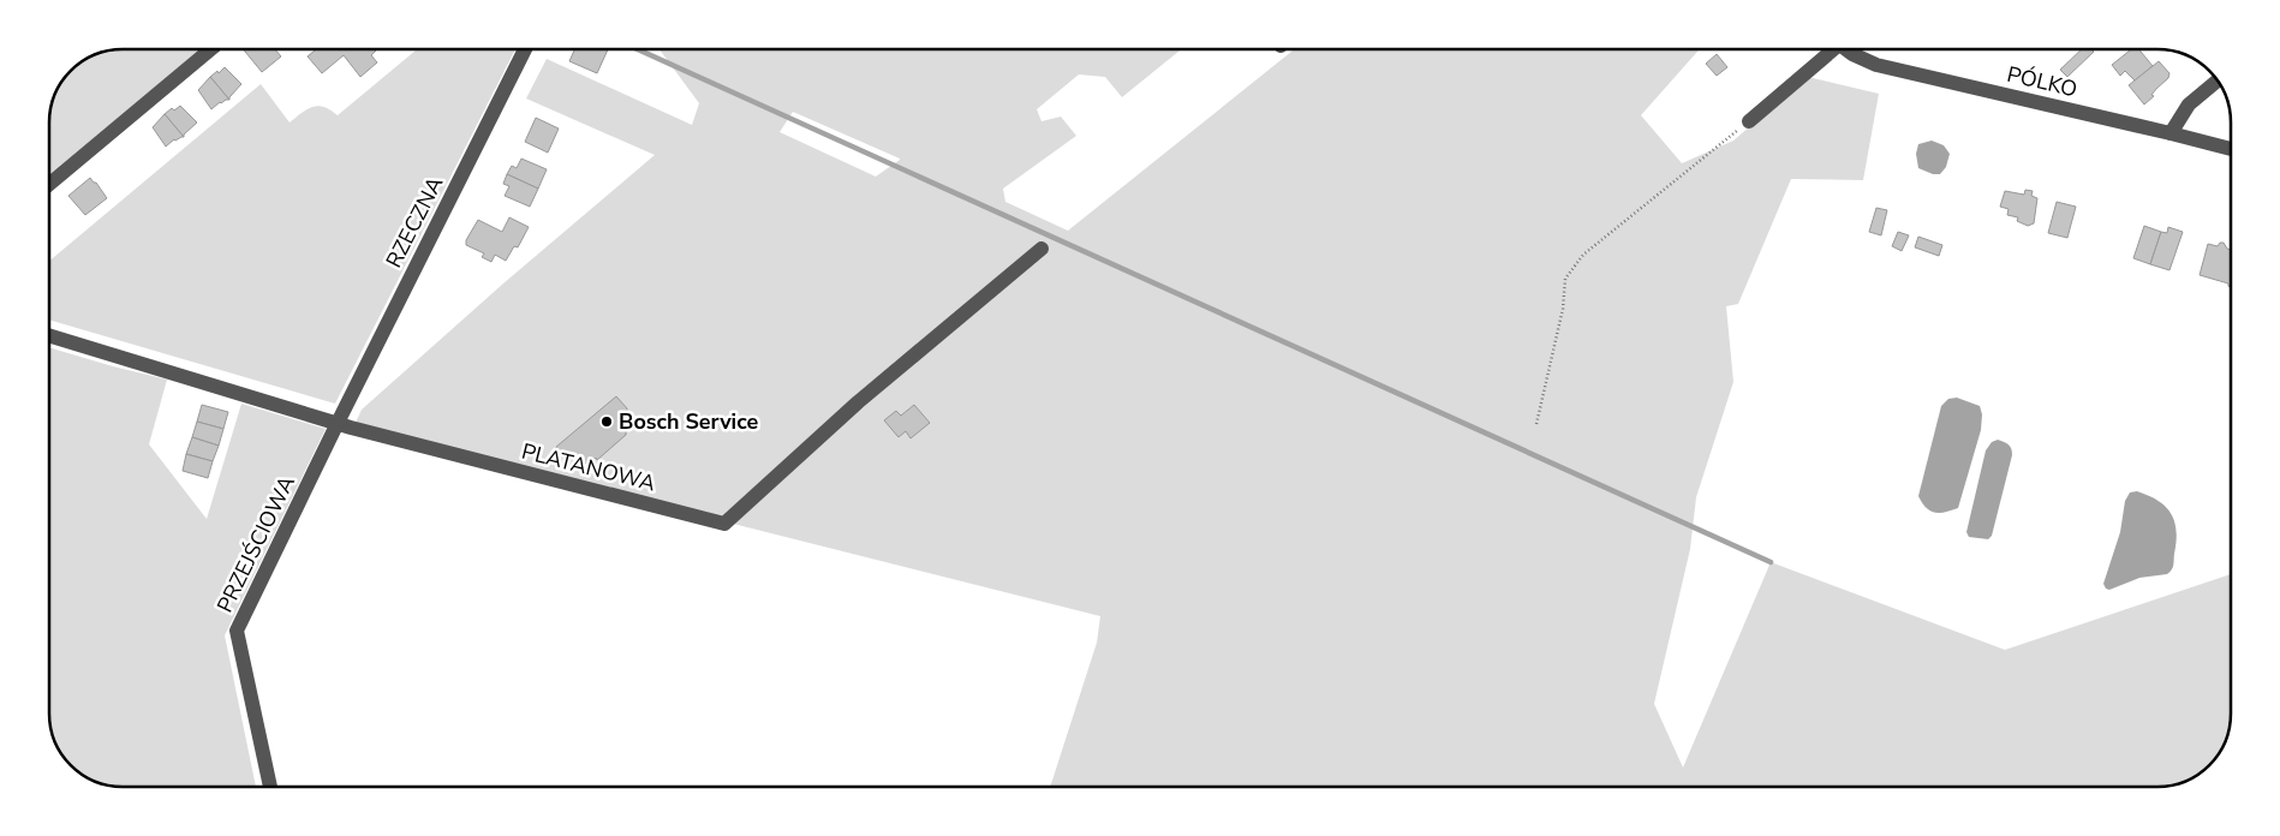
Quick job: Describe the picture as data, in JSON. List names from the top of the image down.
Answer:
{
  "streets": {
    "street": [
      "PÓLKO",
      "RZECZNA",
      "PLATANOWA",
      "PRZEJŚCIOWA"
    ]
  },
  "crossings": [
    ["RZECZNA", "PLATANOWA"],
    ["RZECZNA", "PRZEJŚCIOWA"],
    ["PLATANOWA", "PRZEJŚCIOWA"]
  ],
  "places": ["Bosch Service"]
}
